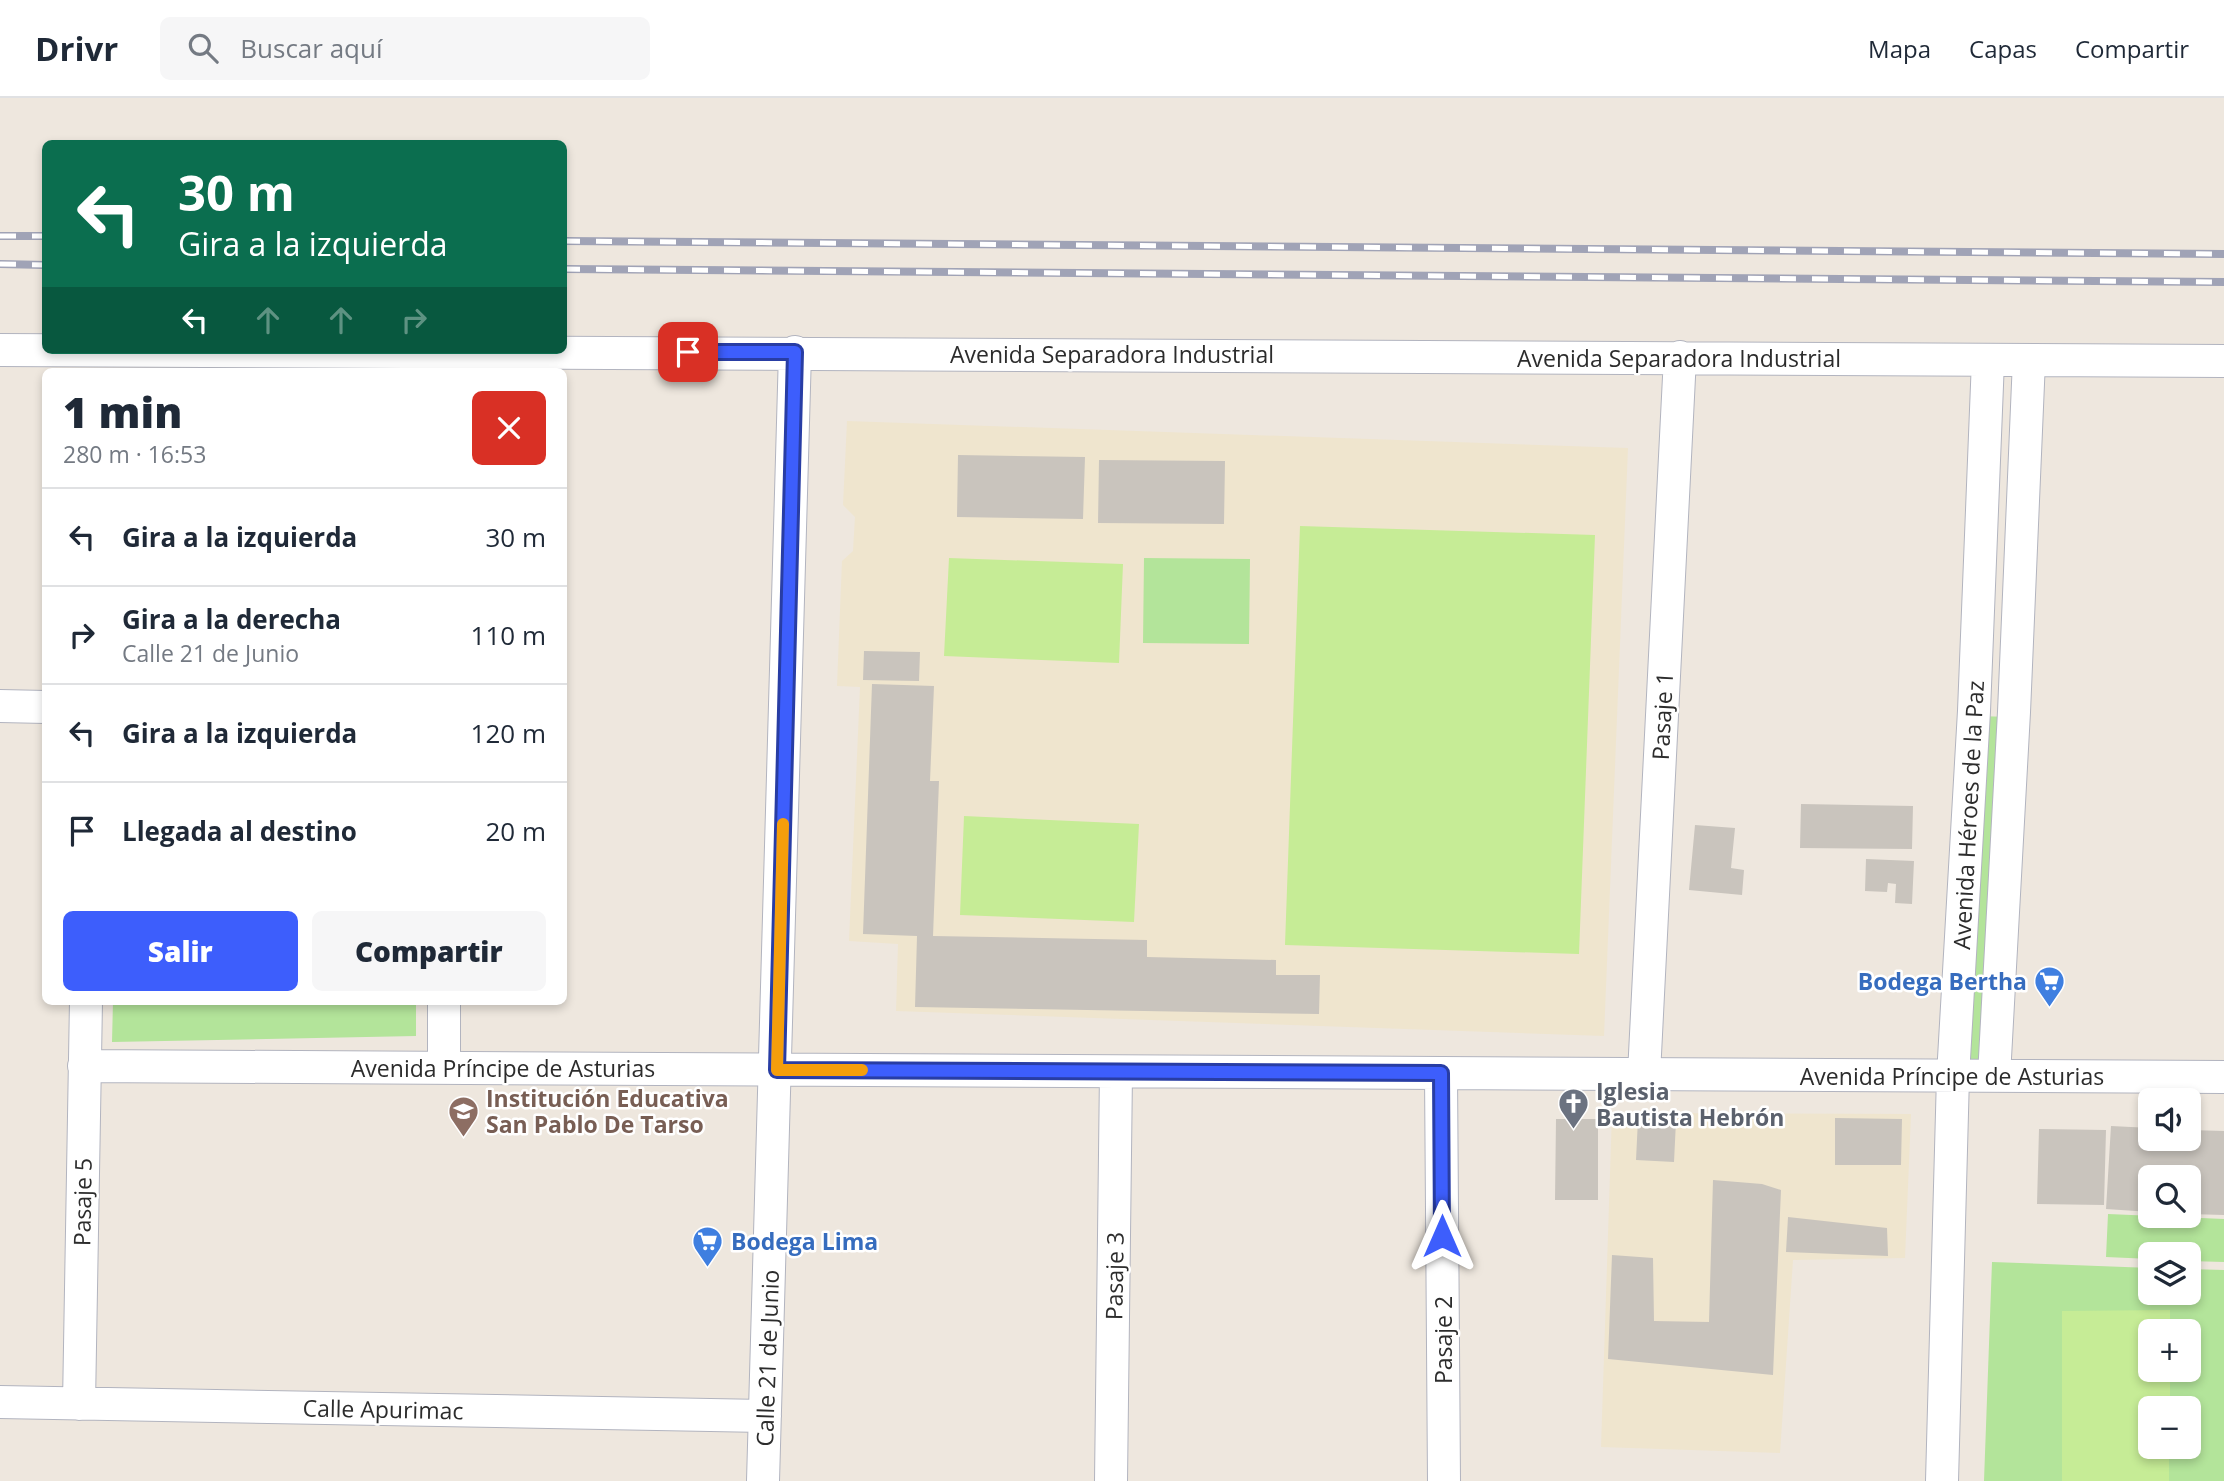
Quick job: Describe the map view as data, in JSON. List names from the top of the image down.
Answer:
{
  "streets": {
    "street": [
      "Avenida Separadora Industrial",
      "Pasaje 1",
      "Avenida Héroes de la Paz",
      "Avenida Príncipe de Asturias",
      "Pasaje 5",
      "Pasaje 3",
      "Pasaje 2",
      "Calle 21 de Junio",
      "Calle Apurimac"
    ]
  },
  "crossings": [
    ["Avenida Separadora Industrial", "Pasaje 1"],
    ["Avenida Separadora Industrial", "Avenida Héroes de la Paz"],
    ["Avenida Separadora Industrial", "Calle 21 de Junio"],
    ["Pasaje 1", "Avenida Príncipe de Asturias"],
    ["Avenida Héroes de la Paz", "Avenida Príncipe de Asturias"],
    ["Avenida Príncipe de Asturias", "Pasaje 5"],
    ["Avenida Príncipe de Asturias", "Pasaje 3"],
    ["Avenida Príncipe de Asturias", "Pasaje 2"],
    ["Avenida Príncipe de Asturias", "Calle 21 de Junio"],
    ["Pasaje 5", "Calle Apurimac"],
    ["Calle 21 de Junio", "Calle Apurimac"]
  ],
  "places": {
    "supermarket": ["Bodega Bertha", "Bodega Lima"],
    "church": ["Iglesia Bautista Hebrón"],
    "school or university": ["Institución Educativa San Pablo De Tarso"]
  },
  "page": {
    "header": "Drivr",
    "search": "Buscar aquí",
    "nav": ["Mapa", "Capas", "Compartir"],
    "turn": ["30 m", "Gira a la izquierda"],
    "heading": ["1 min", "280 m · 16:53"],
    "list": [
      {
        "name": "Gira a la izquierda",
        "value": "30 m"
      },
      {
        "name": "Gira a la derecha",
        "note": "Calle 21 de Junio",
        "value": "110 m"
      },
      {
        "name": "Gira a la izquierda",
        "value": "120 m"
      },
      {
        "name": "Llegada al destino",
        "value": "20 m"
      }
    ],
    "buttons": ["Salir", "Compartir"],
    "map_buttons": ["+", "−"]
  }
}
